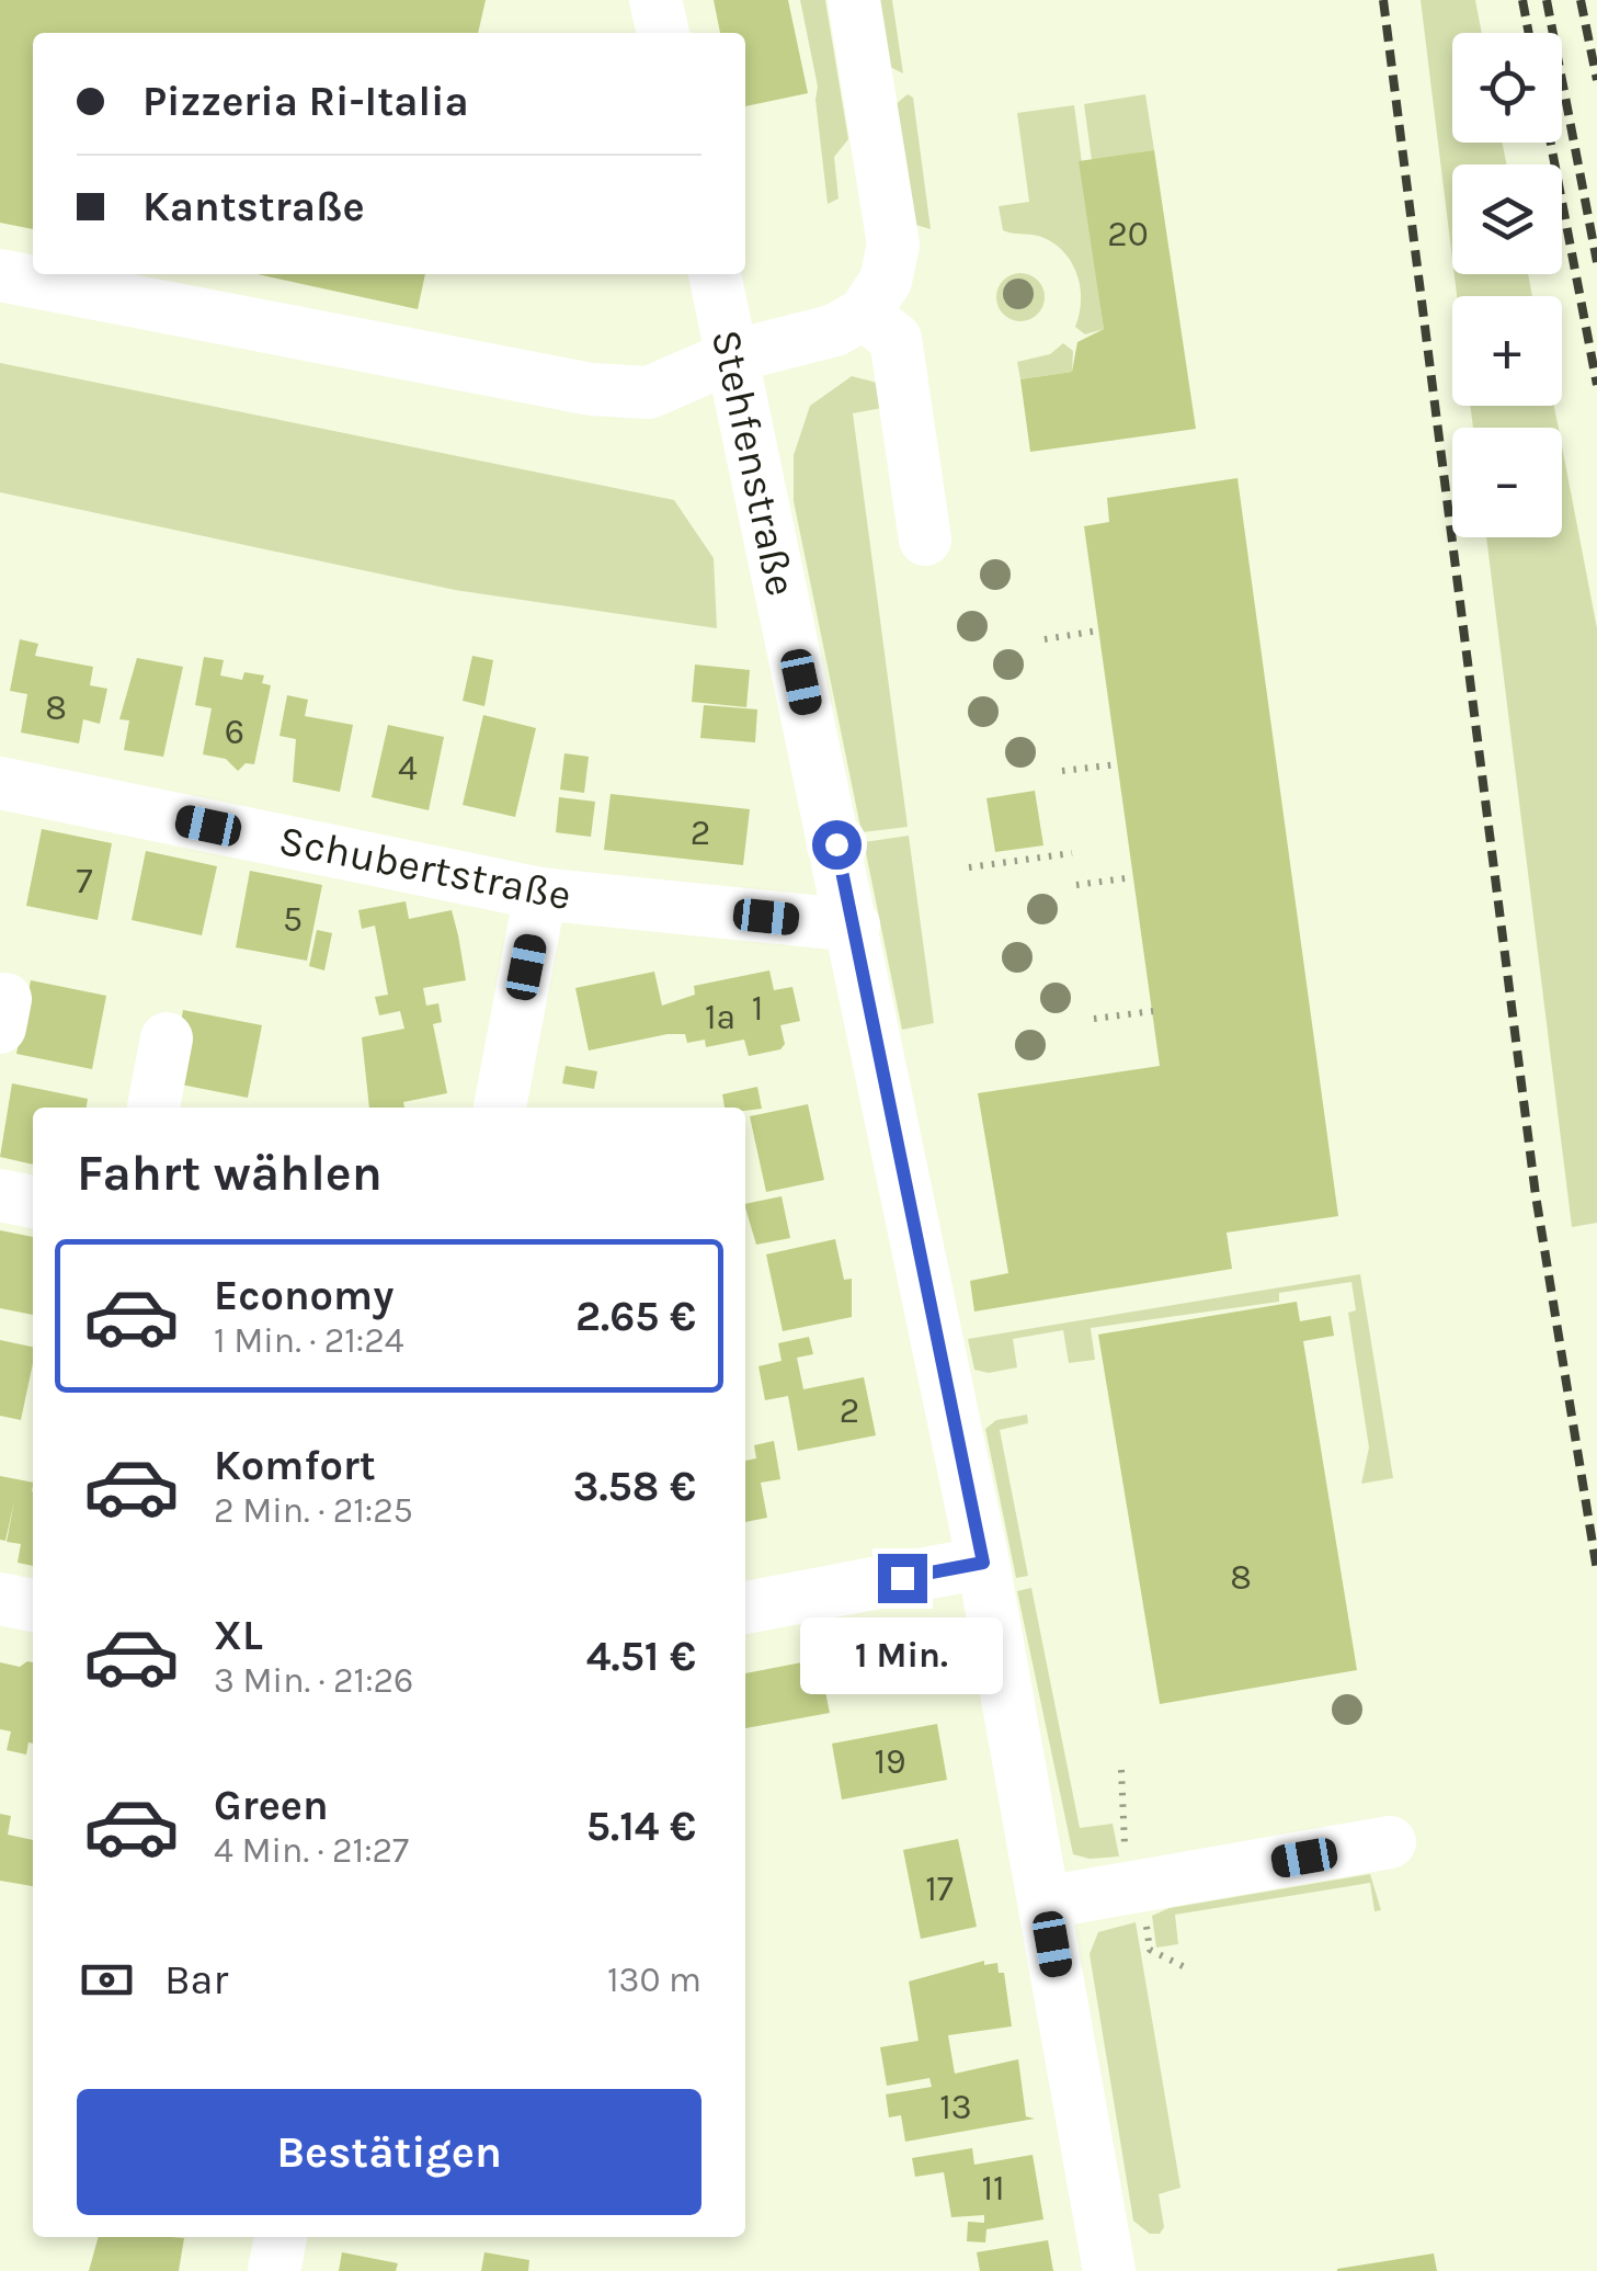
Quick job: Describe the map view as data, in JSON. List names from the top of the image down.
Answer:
{
  "streets": {
    "street": ["Stehfenstraße", "Schubertstraße"]
  },
  "crossings": [
    ["Stehfenstraße", "Schubertstraße"]
  ],
  "house_numbers": [
    "20",
    "8",
    "6",
    "4",
    "2",
    "7",
    "5",
    "1",
    "1a",
    "2",
    "8",
    "19",
    "17",
    "13",
    "11"
  ],
  "page": {
    "map_buttons": ["+", "−"],
    "banner": ["Pizzeria Ri-Italia", "Kantstraße"],
    "heading": "Fahrt wählen",
    "list": [
      {
        "name": "Economy",
        "note": "1 Min. · 21:24",
        "value": "2.65 €"
      },
      {
        "name": "Komfort",
        "note": "2 Min. · 21:25",
        "value": "3.58 €"
      },
      {
        "name": "XL",
        "note": "3 Min. · 21:26",
        "value": "4.51 €"
      },
      {
        "name": "Green",
        "note": "4 Min. · 21:27",
        "value": "5.14 €"
      }
    ],
    "bubble": "1 Min.",
    "pay": ["Bar", "130 m"],
    "buttons": "Bestätigen"
  }
}
